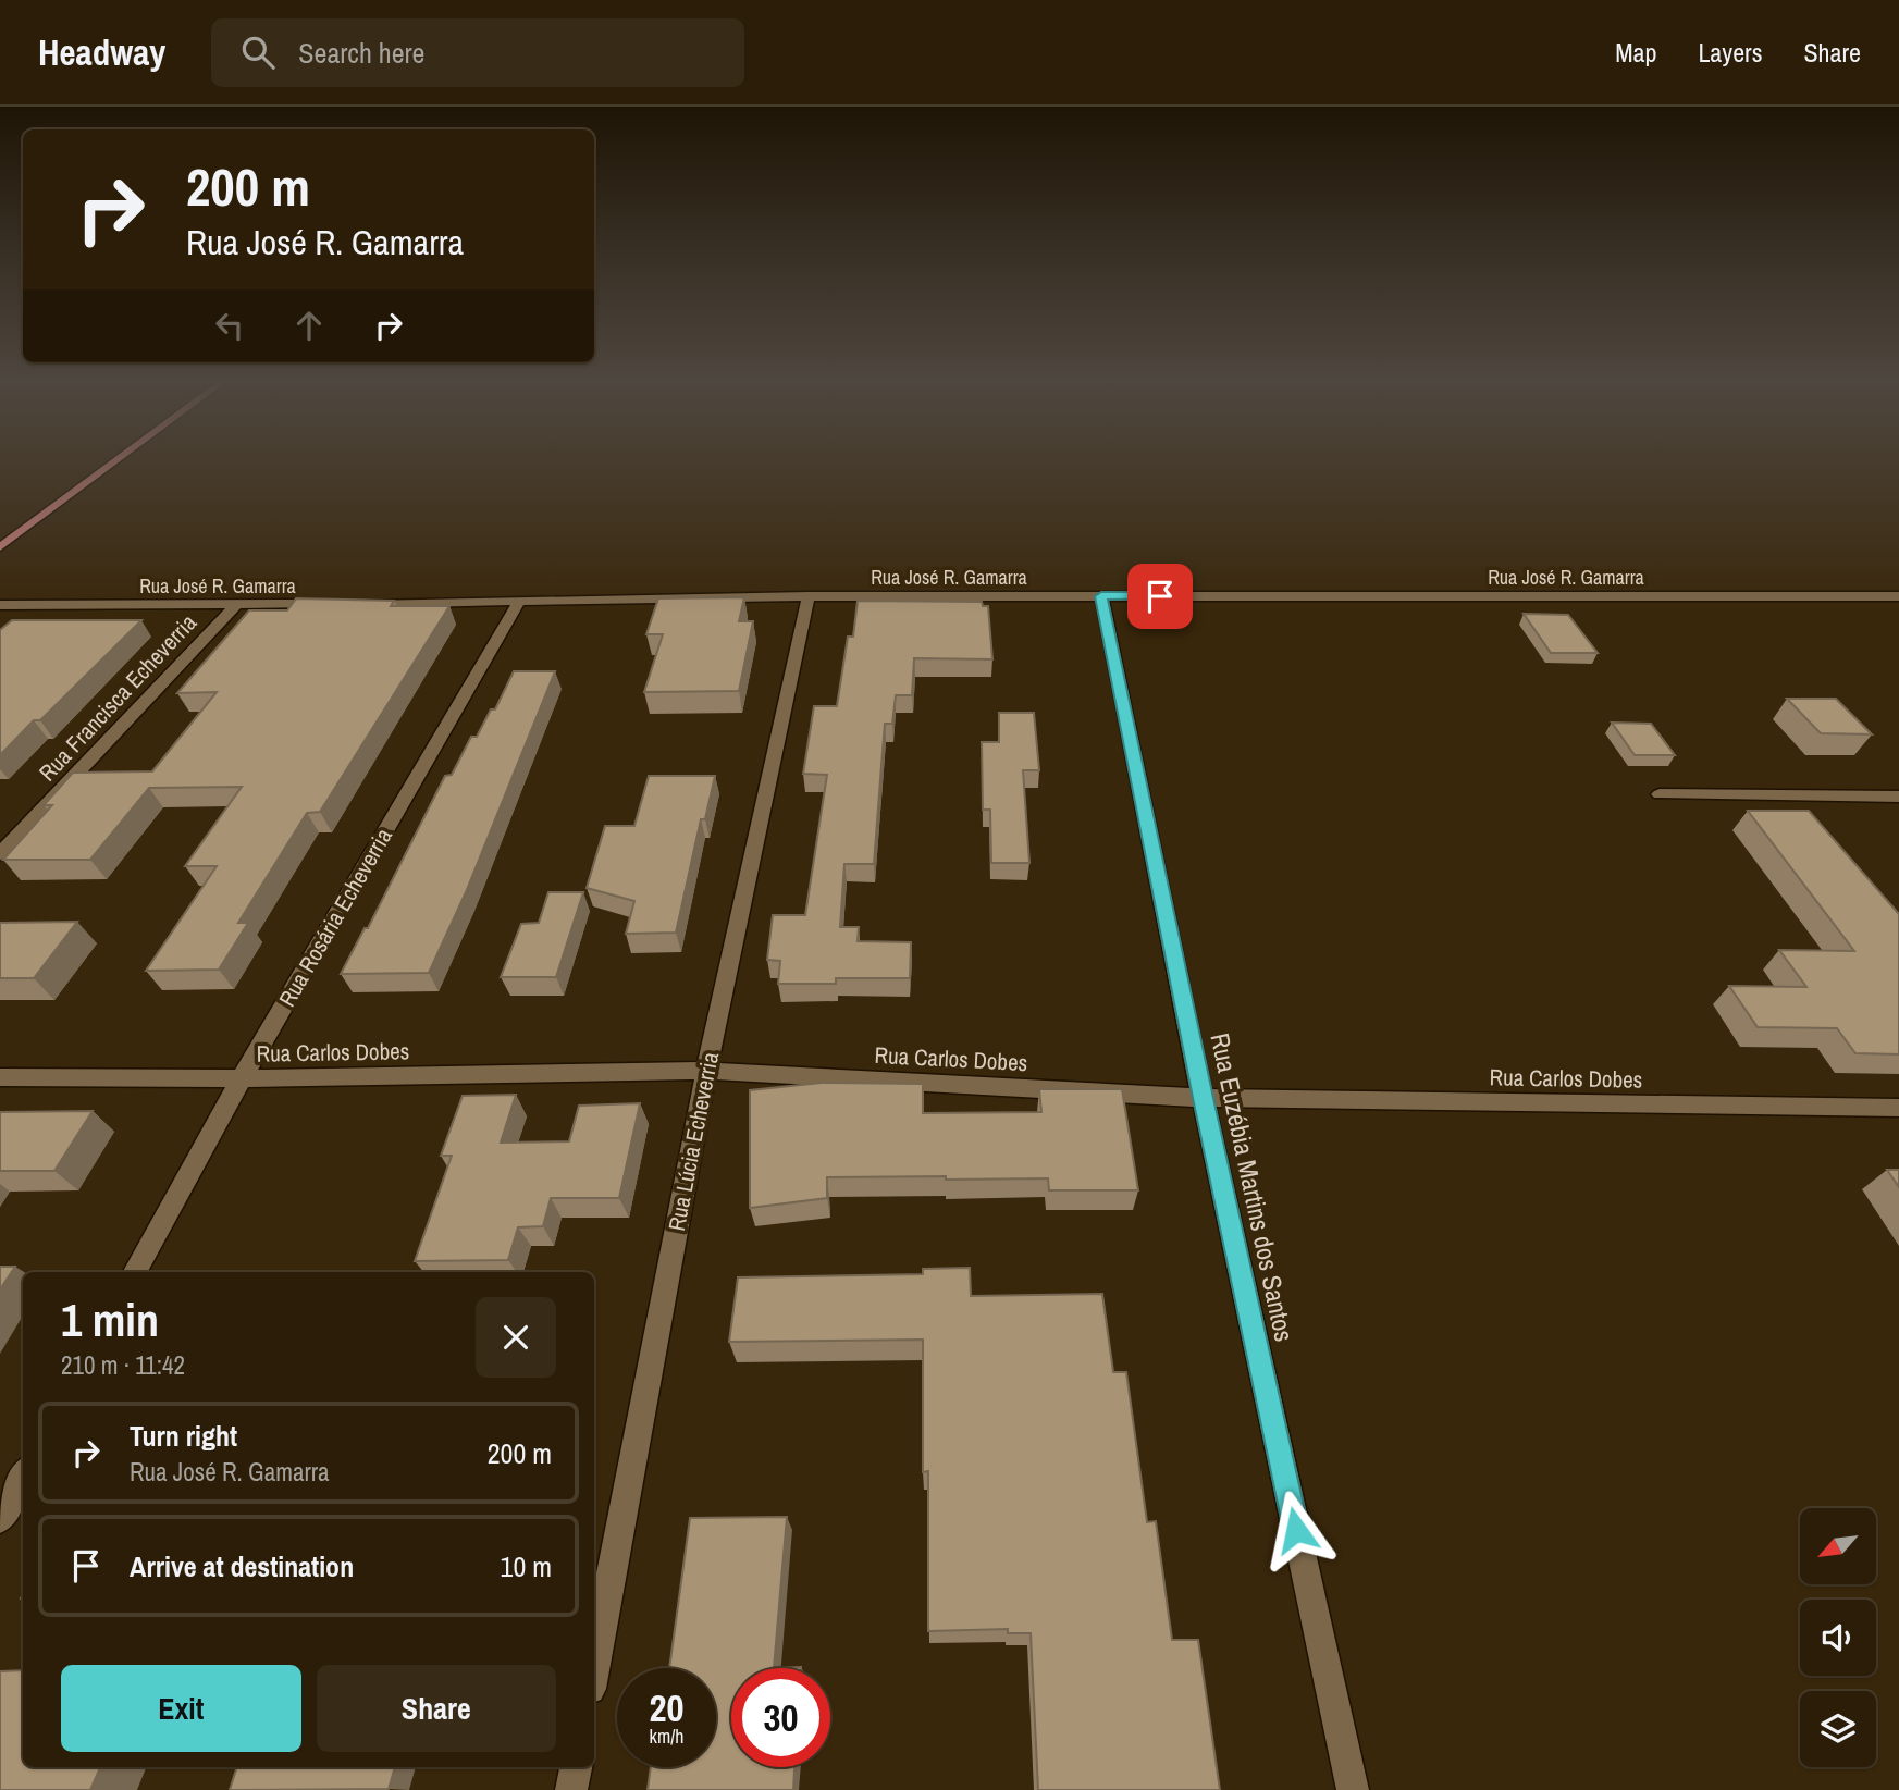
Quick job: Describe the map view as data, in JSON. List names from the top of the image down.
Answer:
{
  "streets": {
    "street": [
      "Rua José R. Gamarra",
      "Rua Francisca Echeverria",
      "Rua Rosária Echeverria",
      "Rua Carlos Dobes",
      "Rua Lúcia Echeverria",
      "Rua Euzébia Martins dos Santos"
    ]
  },
  "crossings": [
    ["Rua José R. Gamarra", "Rua Francisca Echeverria"],
    ["Rua José R. Gamarra", "Rua Rosária Echeverria"],
    ["Rua José R. Gamarra", "Rua Lúcia Echeverria"],
    ["Rua José R. Gamarra", "Rua Euzébia Martins dos Santos"],
    ["Rua Rosária Echeverria", "Rua Carlos Dobes"],
    ["Rua Carlos Dobes", "Rua Lúcia Echeverria"],
    ["Rua Carlos Dobes", "Rua Euzébia Martins dos Santos"]
  ],
  "north": "bottom left",
  "page": {
    "header": "Headway",
    "search": "Search here",
    "nav": ["Map", "Layers", "Share"],
    "turn": ["200 m", "Rua José R. Gamarra"],
    "heading": ["1 min", "210 m · 11:42"],
    "list": [
      {
        "name": "Turn right",
        "note": "Rua José R. Gamarra",
        "value": "200 m"
      },
      {
        "name": "Arrive at destination",
        "value": "10 m"
      }
    ],
    "buttons": ["Exit", "Share"],
    "speed": "20 km/h",
    "limit": "30"
  }
}
